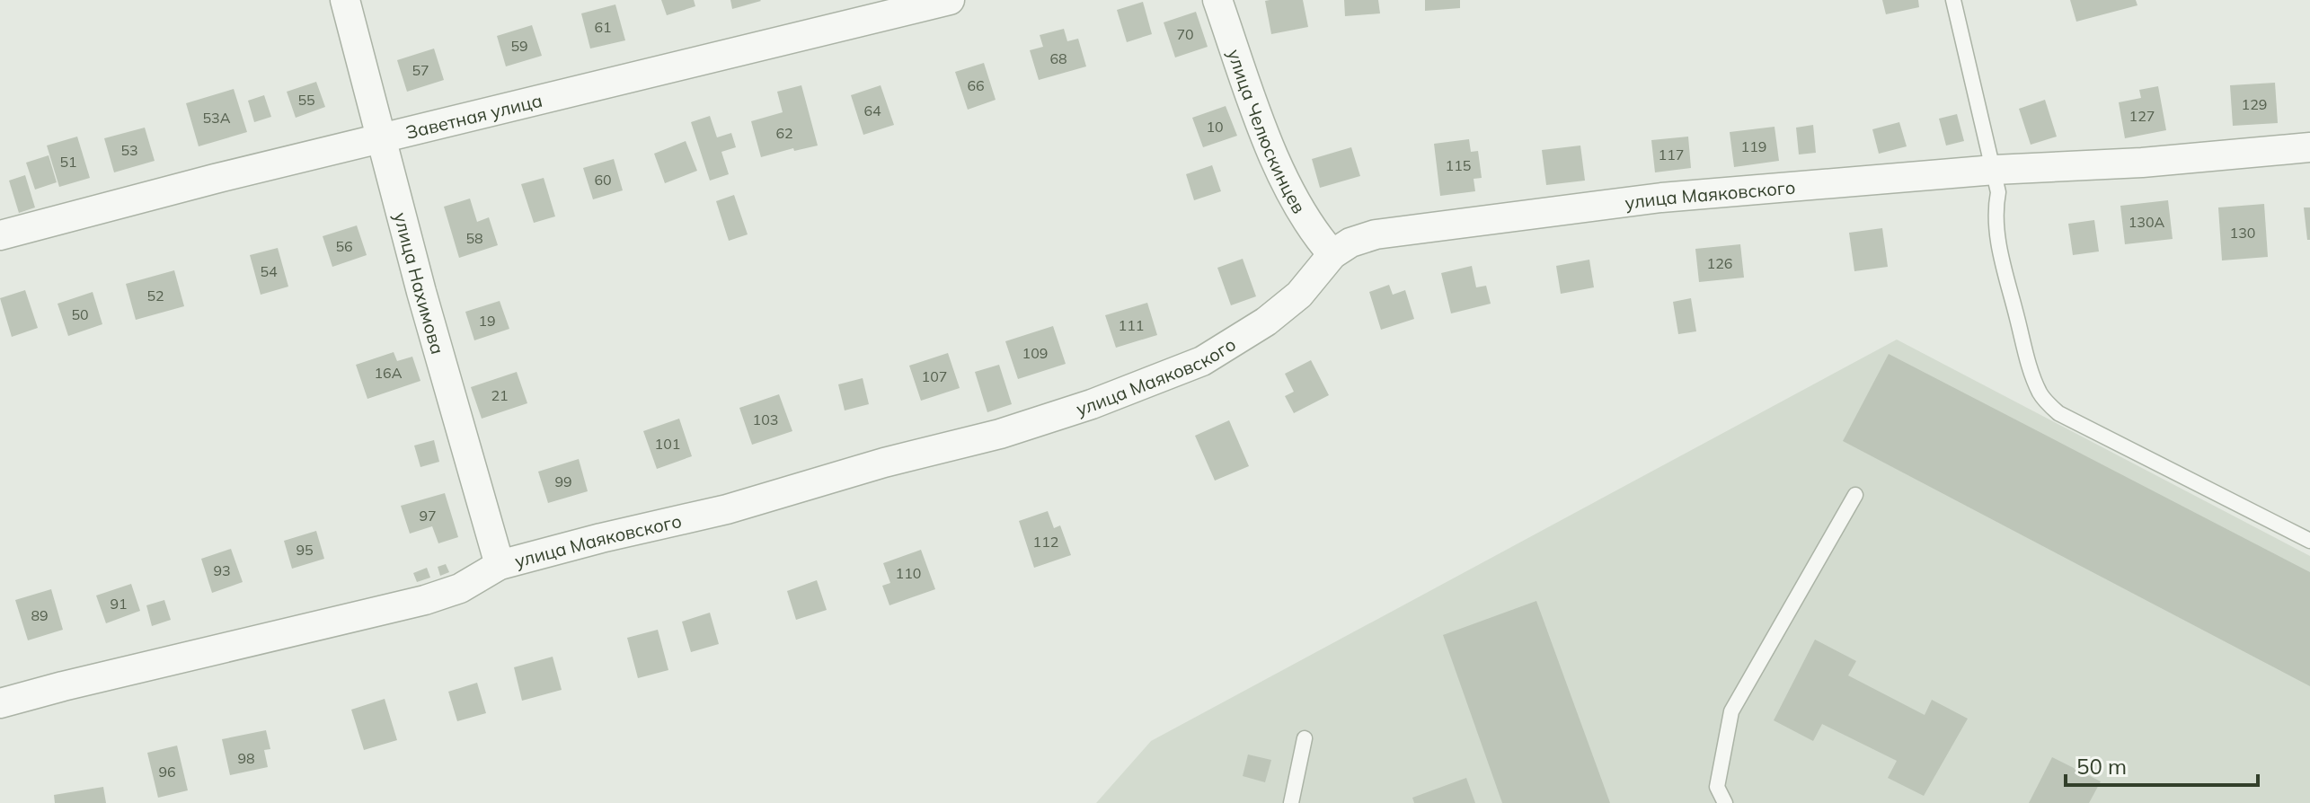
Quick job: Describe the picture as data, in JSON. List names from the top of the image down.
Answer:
{
  "streets": {
    "street": [
      "Заветная улица",
      "улица Челюскинцев",
      "улица Маяковского",
      "улица Нахимова"
    ]
  },
  "crossings": [
    ["Заветная улица", "улица Нахимова"],
    ["улица Челюскинцев", "улица Маяковского"],
    ["улица Маяковского", "улица Нахимова"]
  ],
  "house_numbers": [
    "61",
    "70",
    "59",
    "68",
    "57",
    "66",
    "55",
    "129",
    "64",
    "127",
    "53А",
    "10",
    "62",
    "119",
    "53",
    "117",
    "51",
    "115",
    "60",
    "130А",
    "130",
    "58",
    "56",
    "126",
    "54",
    "52",
    "50",
    "19",
    "111",
    "109",
    "16А",
    "107",
    "21",
    "103",
    "101",
    "99",
    "97",
    "112",
    "95",
    "93",
    "110",
    "91",
    "89",
    "98",
    "96"
  ],
  "scale_bar": "50 m"
}
